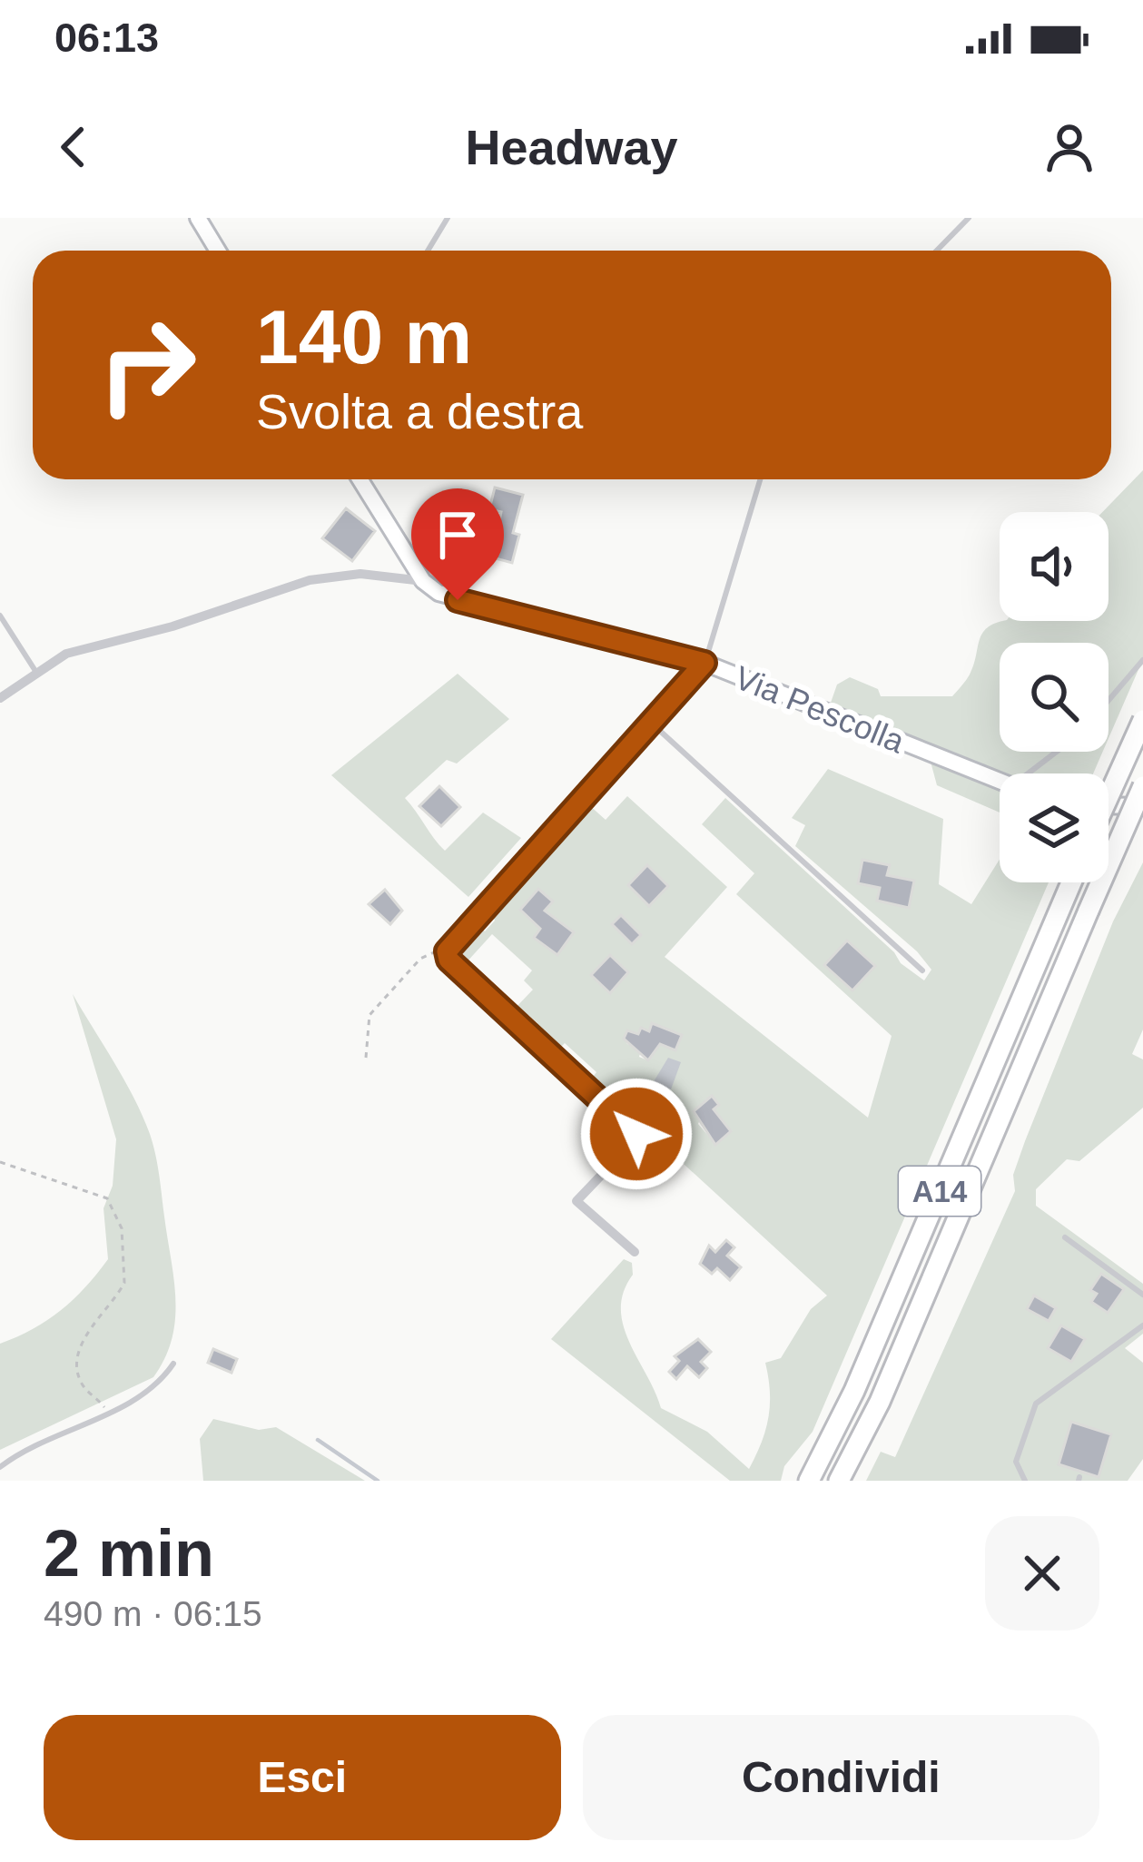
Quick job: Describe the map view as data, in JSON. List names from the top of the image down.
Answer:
{
  "streets": {
    "highway": ["A14"],
    "street": ["Via Pescolla"]
  },
  "page": {
    "status": "06:13",
    "header": "Headway",
    "turn": ["140 m", "Svolta a destra"],
    "heading": ["2 min", "490 m · 06:15"],
    "buttons": ["Esci", "Condividi"]
  }
}
